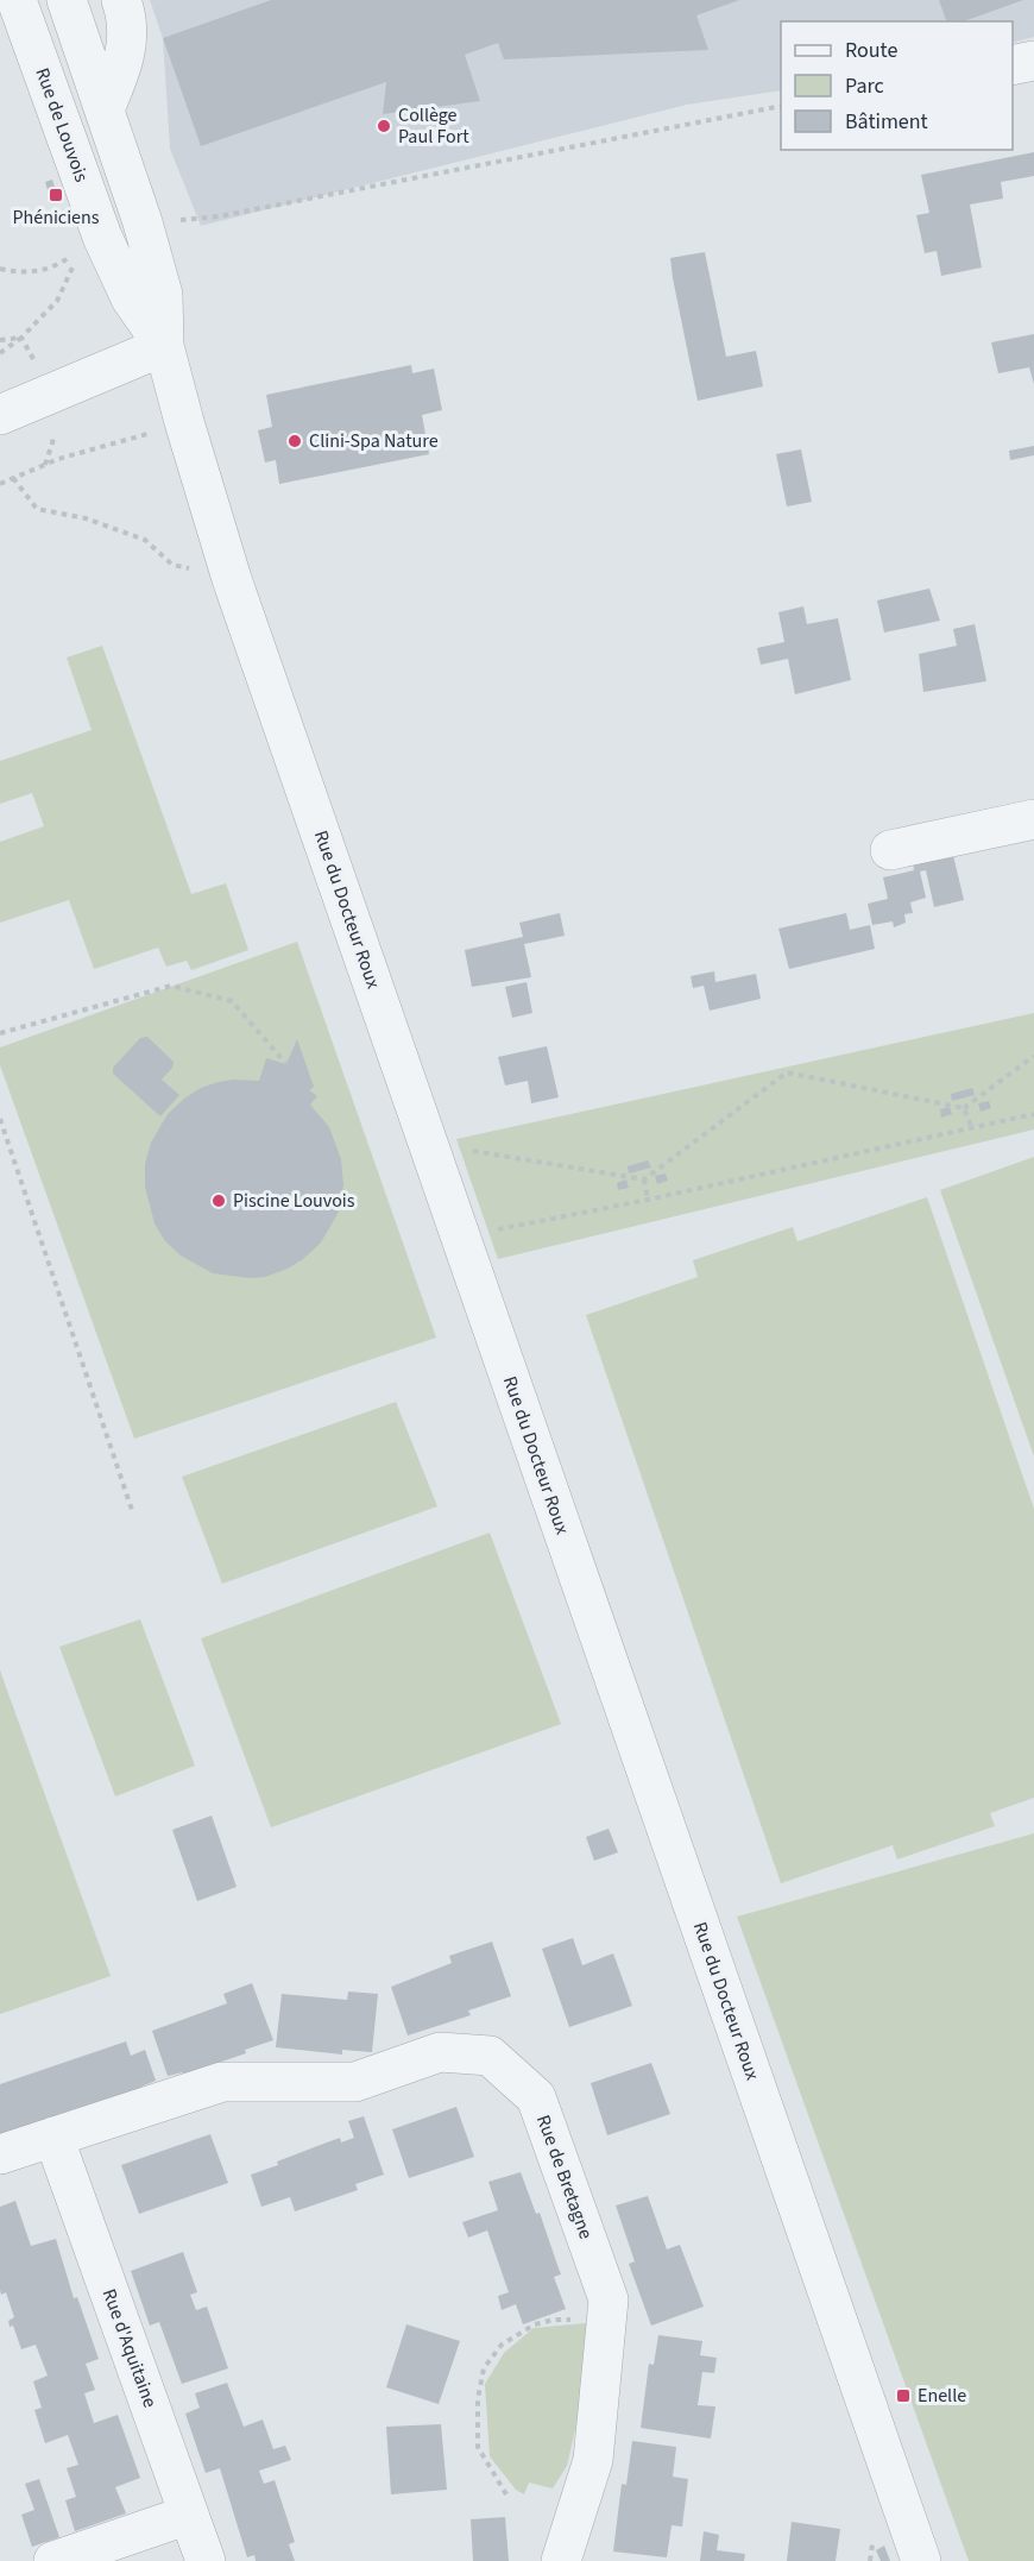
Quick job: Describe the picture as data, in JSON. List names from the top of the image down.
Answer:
{
  "streets": {
    "street": [
      "Rue de Louvois",
      "Rue du Docteur Roux",
      "Rue de Bretagne",
      "Rue d'Aquitaine"
    ]
  },
  "crossings": [
    ["Rue de Louvois", "Rue du Docteur Roux"],
    ["Rue de Bretagne", "Rue d'Aquitaine"]
  ],
  "places": {
    "other": ["Collège Paul Fort", "Clini-Spa Nature", "Piscine Louvois"],
    "transit": ["Phéniciens", "Enelle"]
  },
  "legend": ["Route", "Parc", "Bâtiment"]
}
